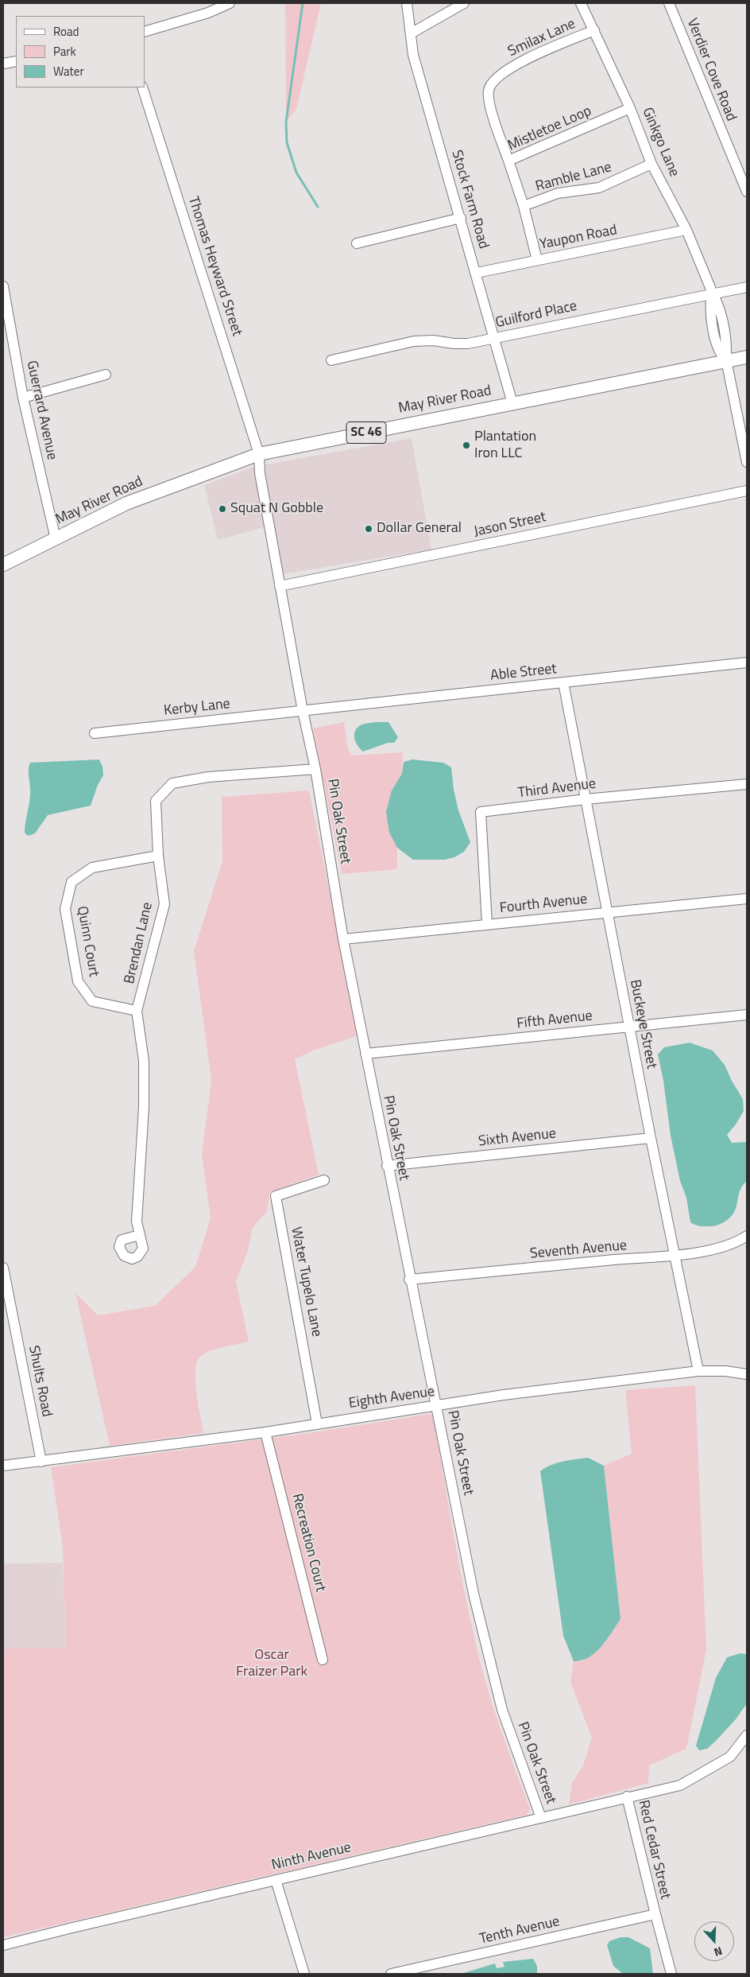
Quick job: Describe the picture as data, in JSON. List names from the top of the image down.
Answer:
{
  "streets": {
    "main road": ["May River Road", "SC 46"],
    "street": [
      "Smilax Lane",
      "Verdier Cove Road",
      "Mistletoe Loop",
      "Ginkgo Lane",
      "Ramble Lane",
      "Stock Farm Road",
      "Yaupon Road",
      "Thomas Heyward Street",
      "Guilford Place",
      "Guerrard Avenue",
      "Jason Street",
      "Able Street",
      "Kerby Lane",
      "Third Avenue",
      "Pin Oak Street",
      "Fourth Avenue",
      "Quinn Court",
      "Brendan Lane",
      "Fifth Avenue",
      "Buckeye Street",
      "Sixth Avenue",
      "Seventh Avenue",
      "Water Tupelo Lane",
      "Shults Road",
      "Eighth Avenue",
      "Recreation Court",
      "Red Cedar Street",
      "Ninth Avenue",
      "Tenth Avenue"
    ]
  },
  "crossings": [
    ["Smilax Lane", "Mistletoe Loop"],
    ["Smilax Lane", "Ginkgo Lane"],
    ["Mistletoe Loop", "Ginkgo Lane"],
    ["Mistletoe Loop", "Ramble Lane"],
    ["Mistletoe Loop", "Yaupon Road"],
    ["Ginkgo Lane", "Ramble Lane"],
    ["Ginkgo Lane", "Yaupon Road"],
    ["Ginkgo Lane", "Guilford Place"],
    ["Ginkgo Lane", "May River Road"],
    ["Stock Farm Road", "Yaupon Road"],
    ["Stock Farm Road", "Guilford Place"],
    ["Stock Farm Road", "May River Road"],
    ["Thomas Heyward Street", "May River Road"],
    ["Thomas Heyward Street", "Pin Oak Street"],
    ["May River Road", "Guerrard Avenue"],
    ["May River Road", "Pin Oak Street"],
    ["Jason Street", "Pin Oak Street"],
    ["Able Street", "Kerby Lane"],
    ["Able Street", "Pin Oak Street"],
    ["Able Street", "Buckeye Street"],
    ["Kerby Lane", "Pin Oak Street"],
    ["Third Avenue", "Fourth Avenue"],
    ["Third Avenue", "Buckeye Street"],
    ["Pin Oak Street", "Fourth Avenue"],
    ["Pin Oak Street", "Brendan Lane"],
    ["Pin Oak Street", "Fifth Avenue"],
    ["Pin Oak Street", "Sixth Avenue"],
    ["Pin Oak Street", "Seventh Avenue"],
    ["Pin Oak Street", "Eighth Avenue"],
    ["Pin Oak Street", "Ninth Avenue"],
    ["Fourth Avenue", "Buckeye Street"],
    ["Quinn Court", "Brendan Lane"],
    ["Fifth Avenue", "Buckeye Street"],
    ["Buckeye Street", "Sixth Avenue"],
    ["Buckeye Street", "Seventh Avenue"],
    ["Buckeye Street", "Eighth Avenue"],
    ["Water Tupelo Lane", "Eighth Avenue"],
    ["Shults Road", "Eighth Avenue"],
    ["Eighth Avenue", "Recreation Court"],
    ["Red Cedar Street", "Ninth Avenue"],
    ["Red Cedar Street", "Tenth Avenue"]
  ],
  "parks": ["Oscar Fraizer Park"],
  "places": ["Plantation Iron LLC", "Squat N Gobble", "Dollar General"],
  "legend": ["Road", "Park", "Water"],
  "north": "bottom"
}
